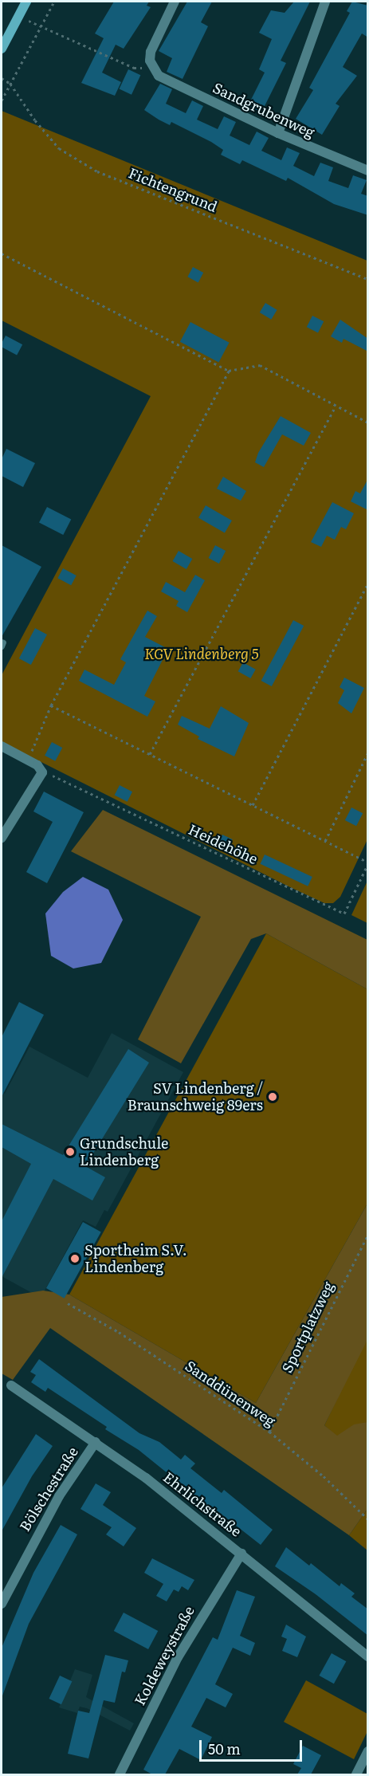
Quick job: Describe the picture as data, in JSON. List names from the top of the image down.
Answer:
{
  "streets": {
    "street": [
      "Sandgrubenweg",
      "Bölschestraße",
      "Ehrlichstraße",
      "Koldeweystraße"
    ],
    "path": [
      "Fichtengrund",
      "Heidehöhe",
      "Sportplatzweg",
      "Sanddünenweg"
    ]
  },
  "crossings": [
    ["Sportplatzweg", "Sanddünenweg"],
    ["Bölschestraße", "Ehrlichstraße"],
    ["Ehrlichstraße", "Koldeweystraße"]
  ],
  "parks": ["KGV Lindenberg 5"],
  "places": ["SV Lindenberg / Braunschweig 89ers", "Grundschule Lindenberg", "Sportheim S.V. Lindenberg"],
  "scale_bar": "50 m"
}
